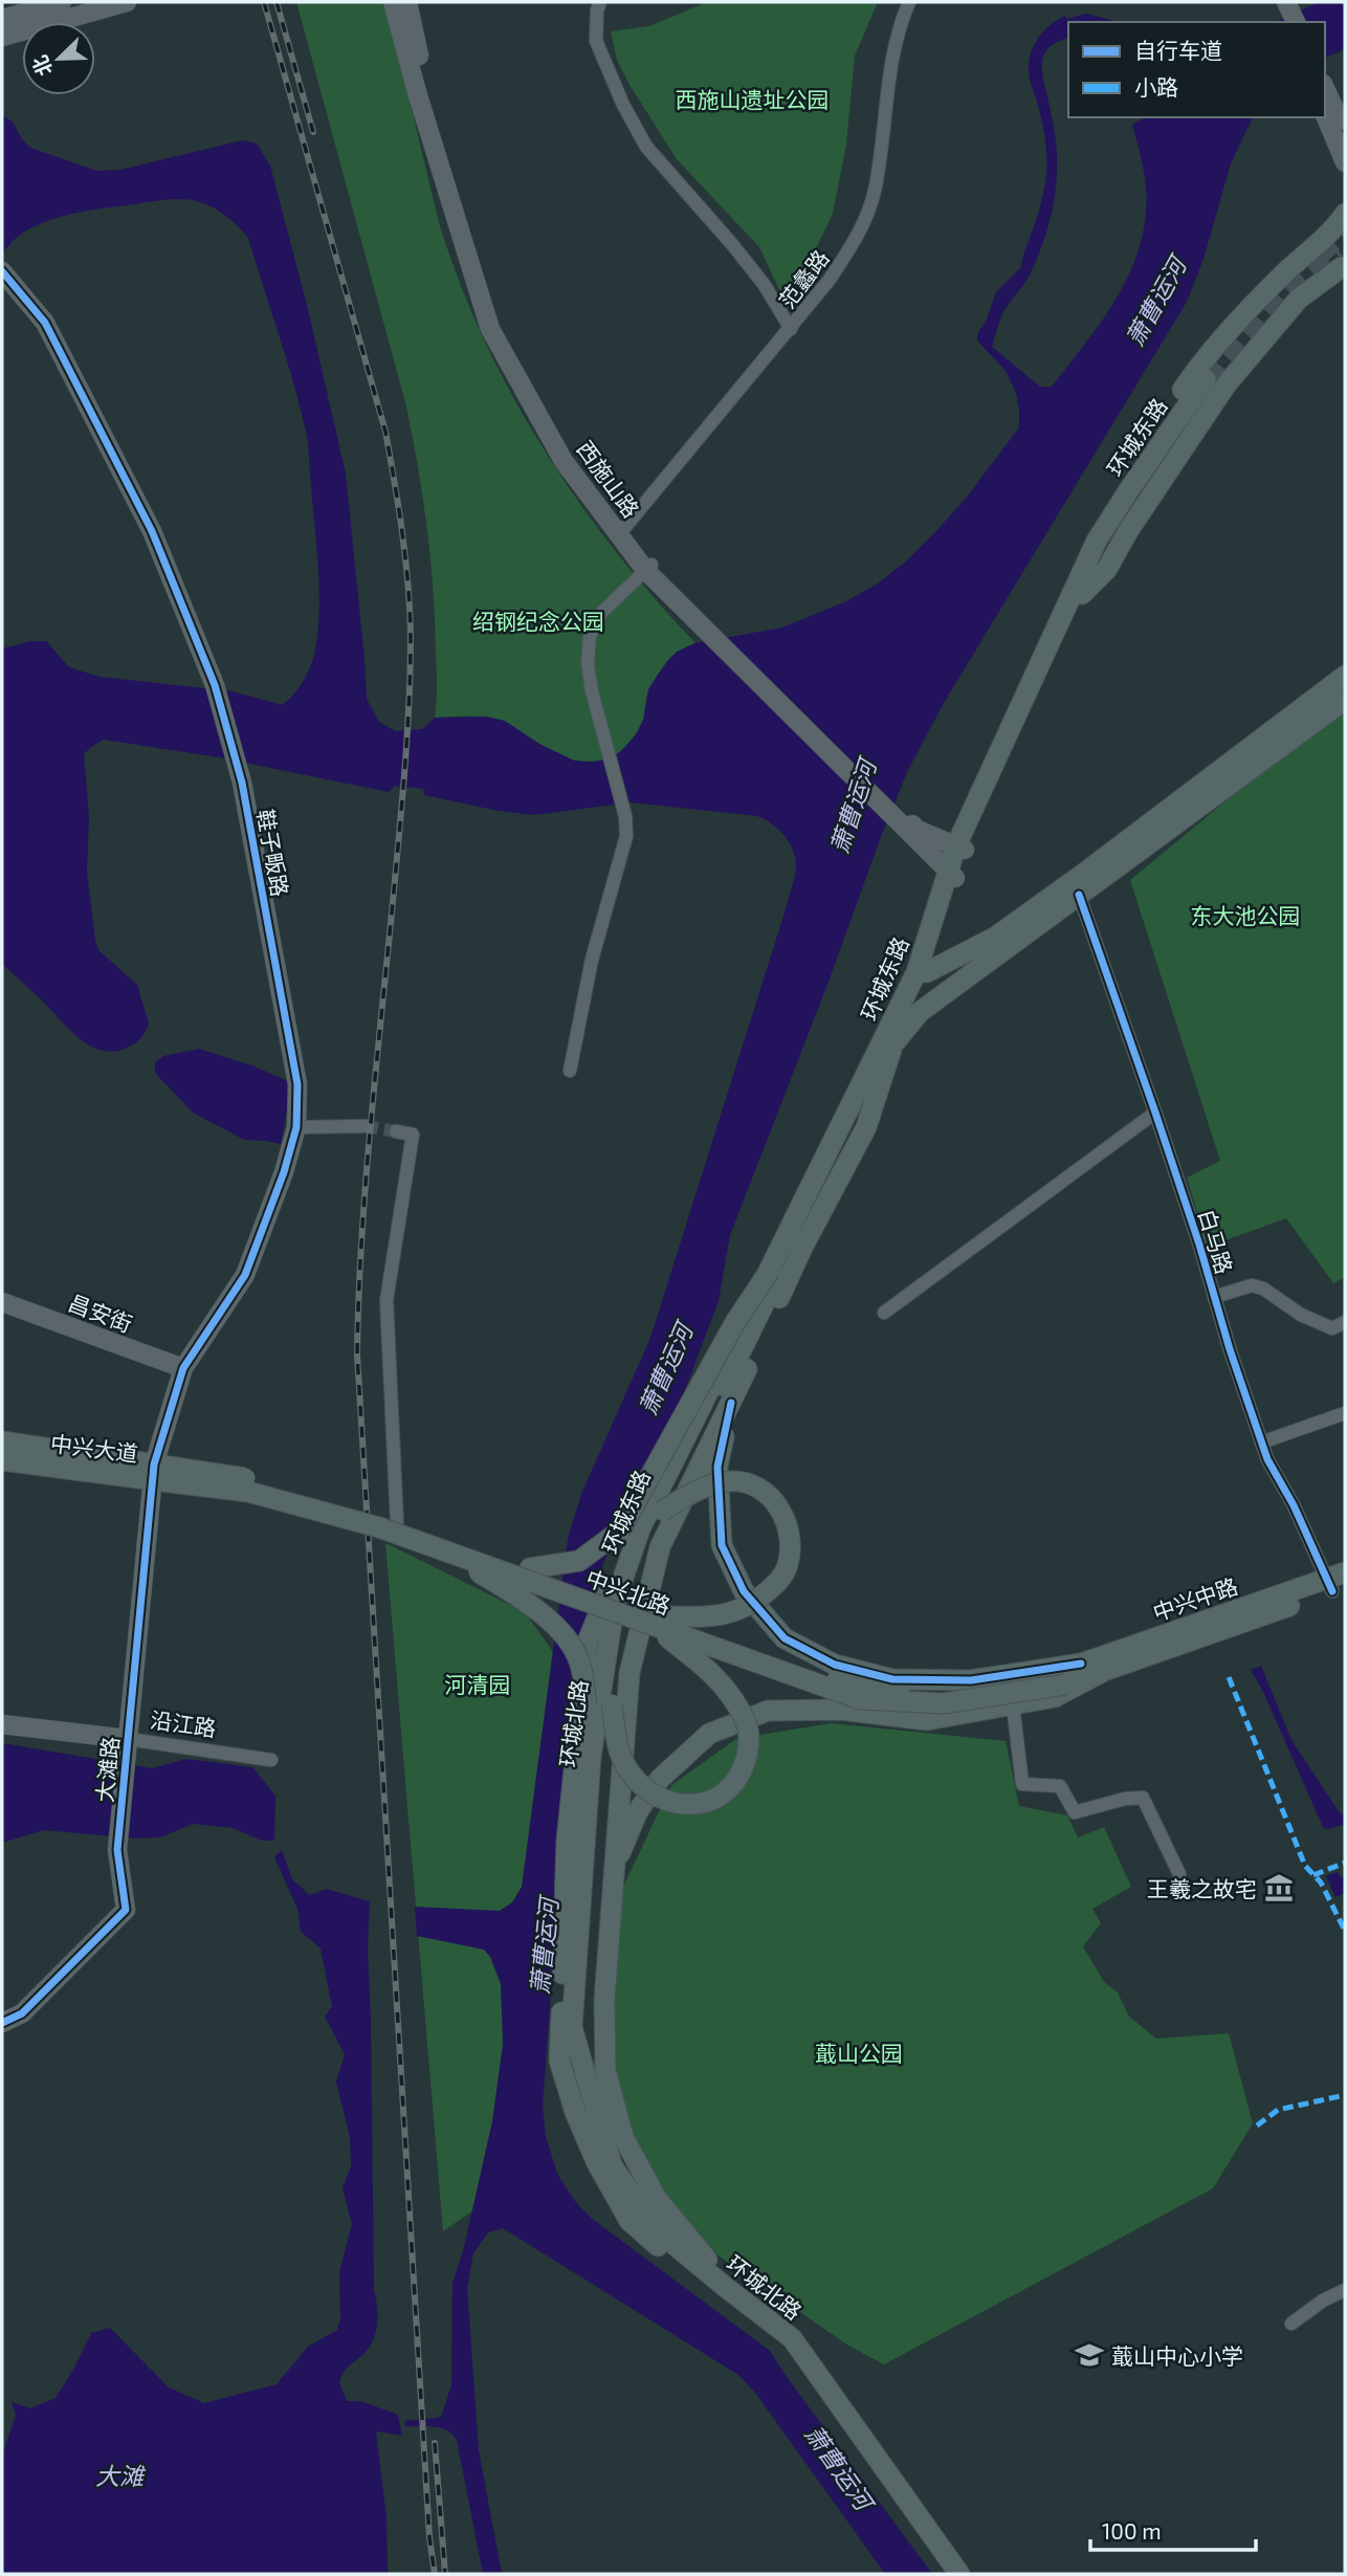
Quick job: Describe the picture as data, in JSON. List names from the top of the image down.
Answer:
{
  "streets": {
    "main road": [
      "环城东路",
      "中兴大道",
      "中兴北路",
      "中兴中路",
      "环城北路"
    ],
    "street": [
      "范蠡路",
      "西施山路",
      "鞋子畈路",
      "白马路",
      "昌安街",
      "沿江路",
      "大滩路"
    ]
  },
  "crossings": [
    ["范蠡路", "西施山路"],
    ["环城东路", "西施山路"],
    ["环城东路", "环城北路"],
    ["鞋子畈路", "昌安街"],
    ["鞋子畈路", "中兴大道"],
    ["鞋子畈路", "大滩路"],
    ["白马路", "中兴中路"],
    ["中兴大道", "中兴北路"],
    ["中兴大道", "大滩路"],
    ["中兴北路", "中兴中路"],
    ["沿江路", "大滩路"]
  ],
  "water": ["萧曹运河", "大滩"],
  "parks": [
    "西施山遗址公园",
    "绍钢纪念公园",
    "东大池公园",
    "河清园",
    "蕺山公园"
  ],
  "places": {
    "museum": ["王羲之故宅"],
    "school or university": ["蕺山中心小学"]
  },
  "legend": ["自行车道", "小路"],
  "scale_bar": "100 m",
  "north": "bottom left"
}
